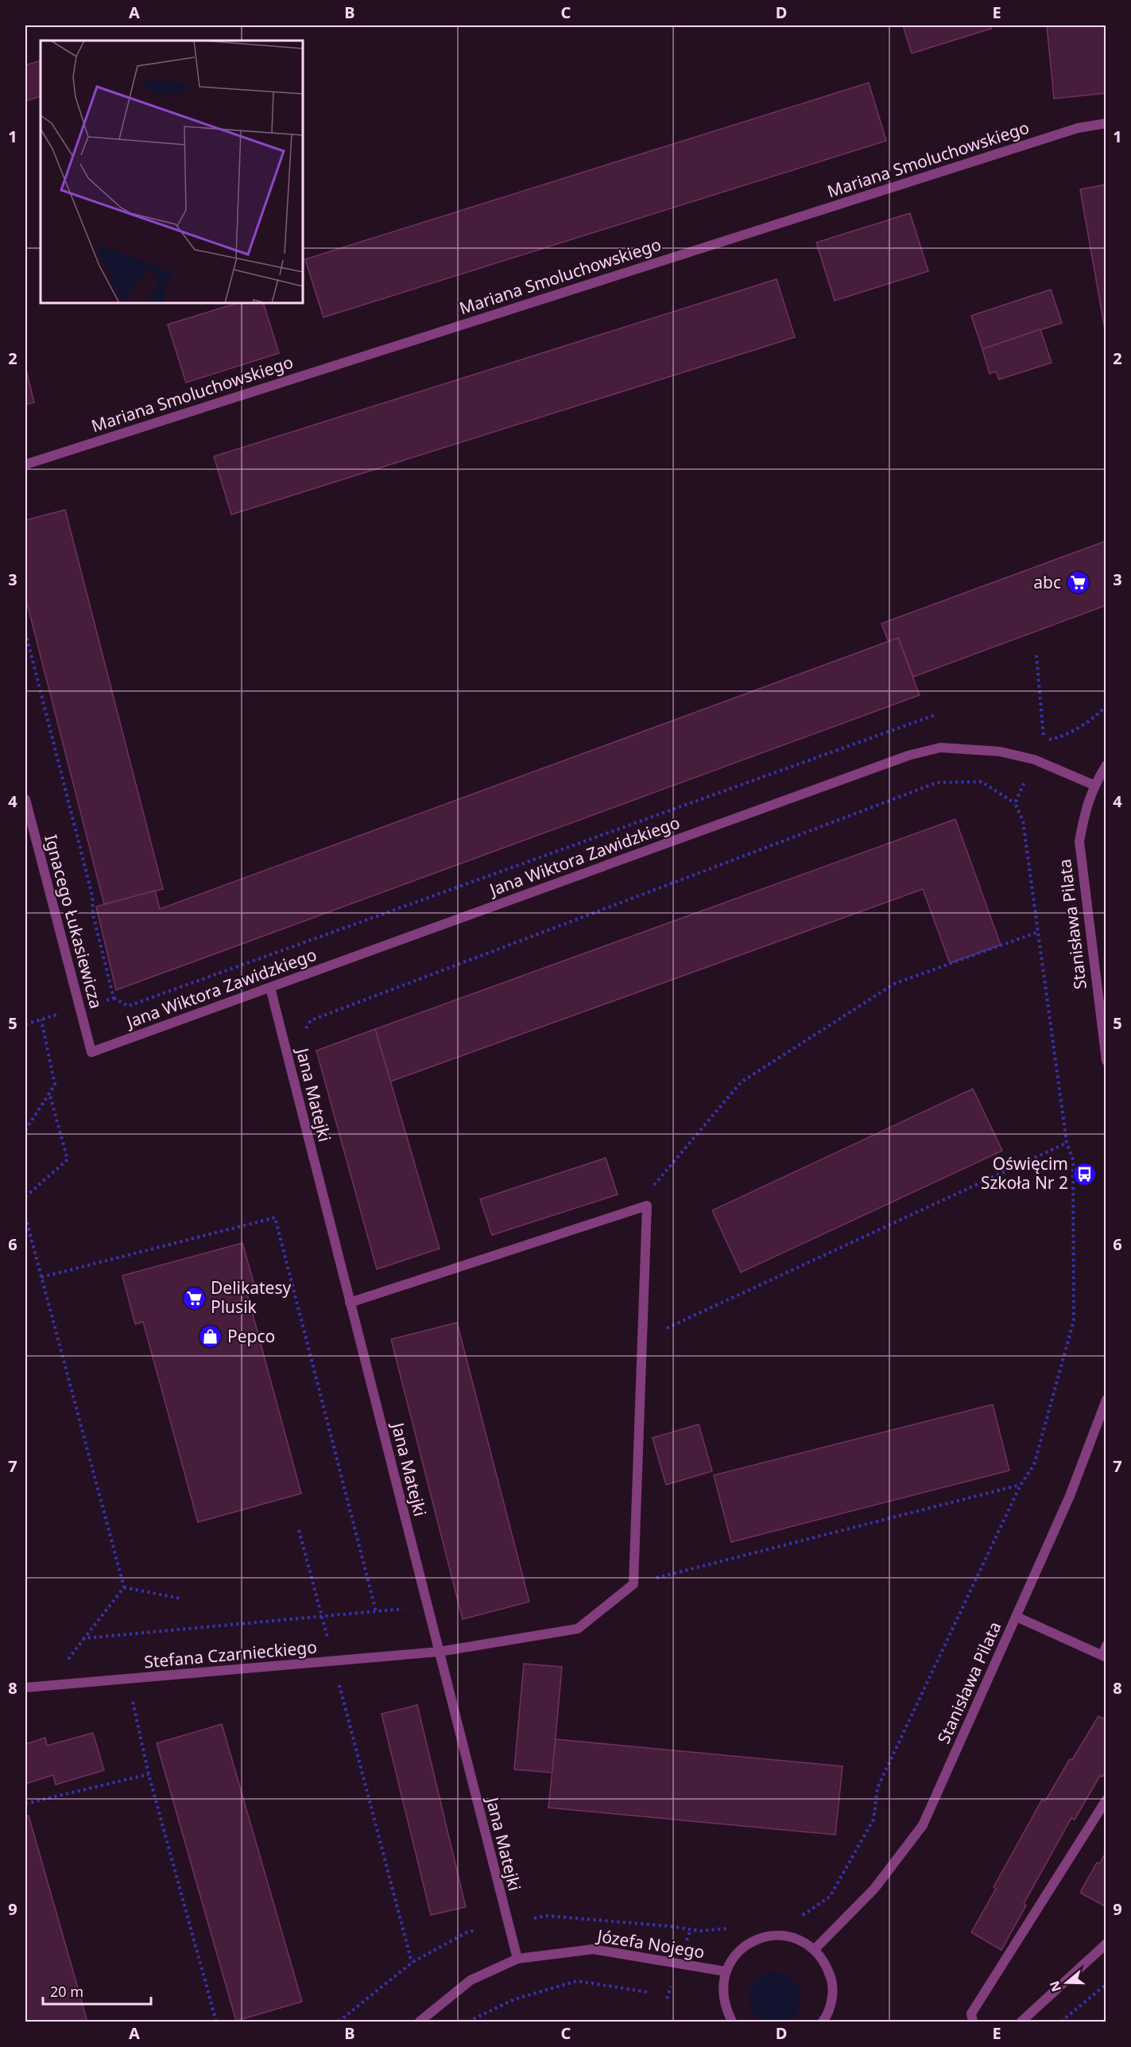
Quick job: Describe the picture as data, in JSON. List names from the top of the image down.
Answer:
{
  "streets": {
    "street": [
      "Mariana Smoluchowskiego",
      "Jana Wiktora Zawidzkiego",
      "Ignacego Łukasiewicza",
      "Stanisława Pilata",
      "Jana Matejki",
      "Stefana Czarnieckiego",
      "Józefa Nojego"
    ]
  },
  "crossings": [
    ["Jana Wiktora Zawidzkiego", "Ignacego Łukasiewicza"],
    ["Jana Wiktora Zawidzkiego", "Stanisława Pilata"],
    ["Jana Wiktora Zawidzkiego", "Jana Matejki"],
    ["Jana Matejki", "Stefana Czarnieckiego"],
    ["Jana Matejki", "Józefa Nojego"]
  ],
  "places": {
    "supermarket": ["abc", "Delikatesy Plusik"],
    "bus stop": ["Oświęcim Szkoła Nr 2"],
    "shop": ["Pepco"]
  },
  "scale_bar": "20 m",
  "north": "left",
  "grid": {
    "columns": [
      "A",
      "B",
      "C",
      "D",
      "E"
    ],
    "rows": [
      "1",
      "2",
      "3",
      "4",
      "5",
      "6",
      "7",
      "8",
      "9"
    ]
  }
}
